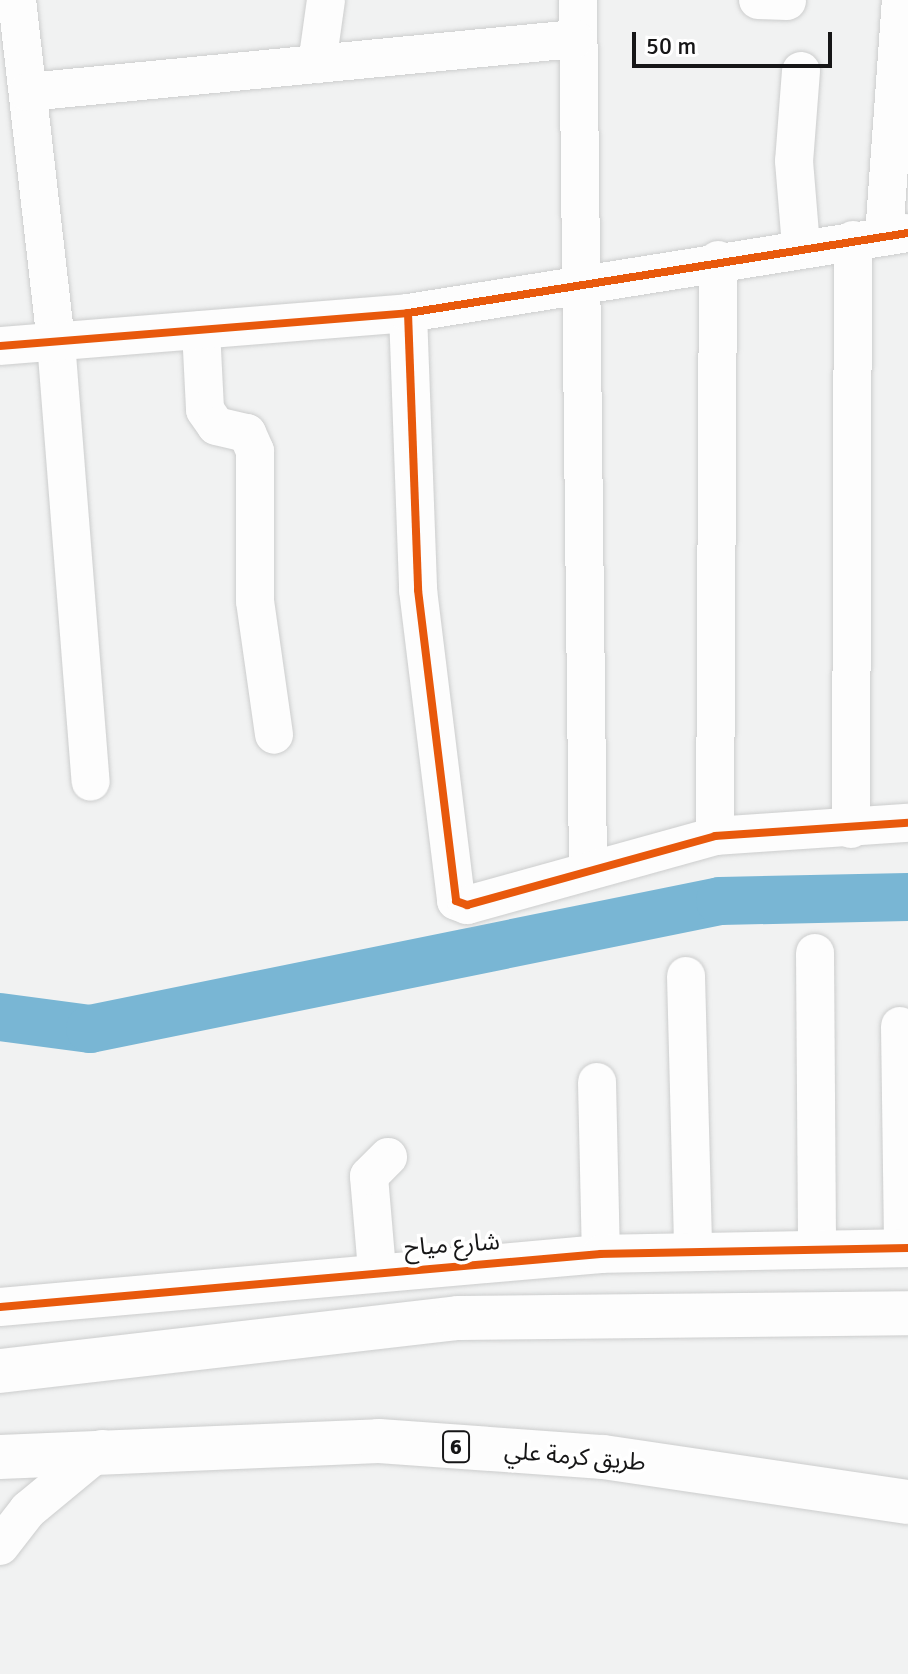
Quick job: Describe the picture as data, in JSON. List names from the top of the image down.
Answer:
{
  "streets": {
    "highway": ["6", "طريق كرمة علي"],
    "street": ["شارع مياح"]
  },
  "scale_bar": "50 m"
}
